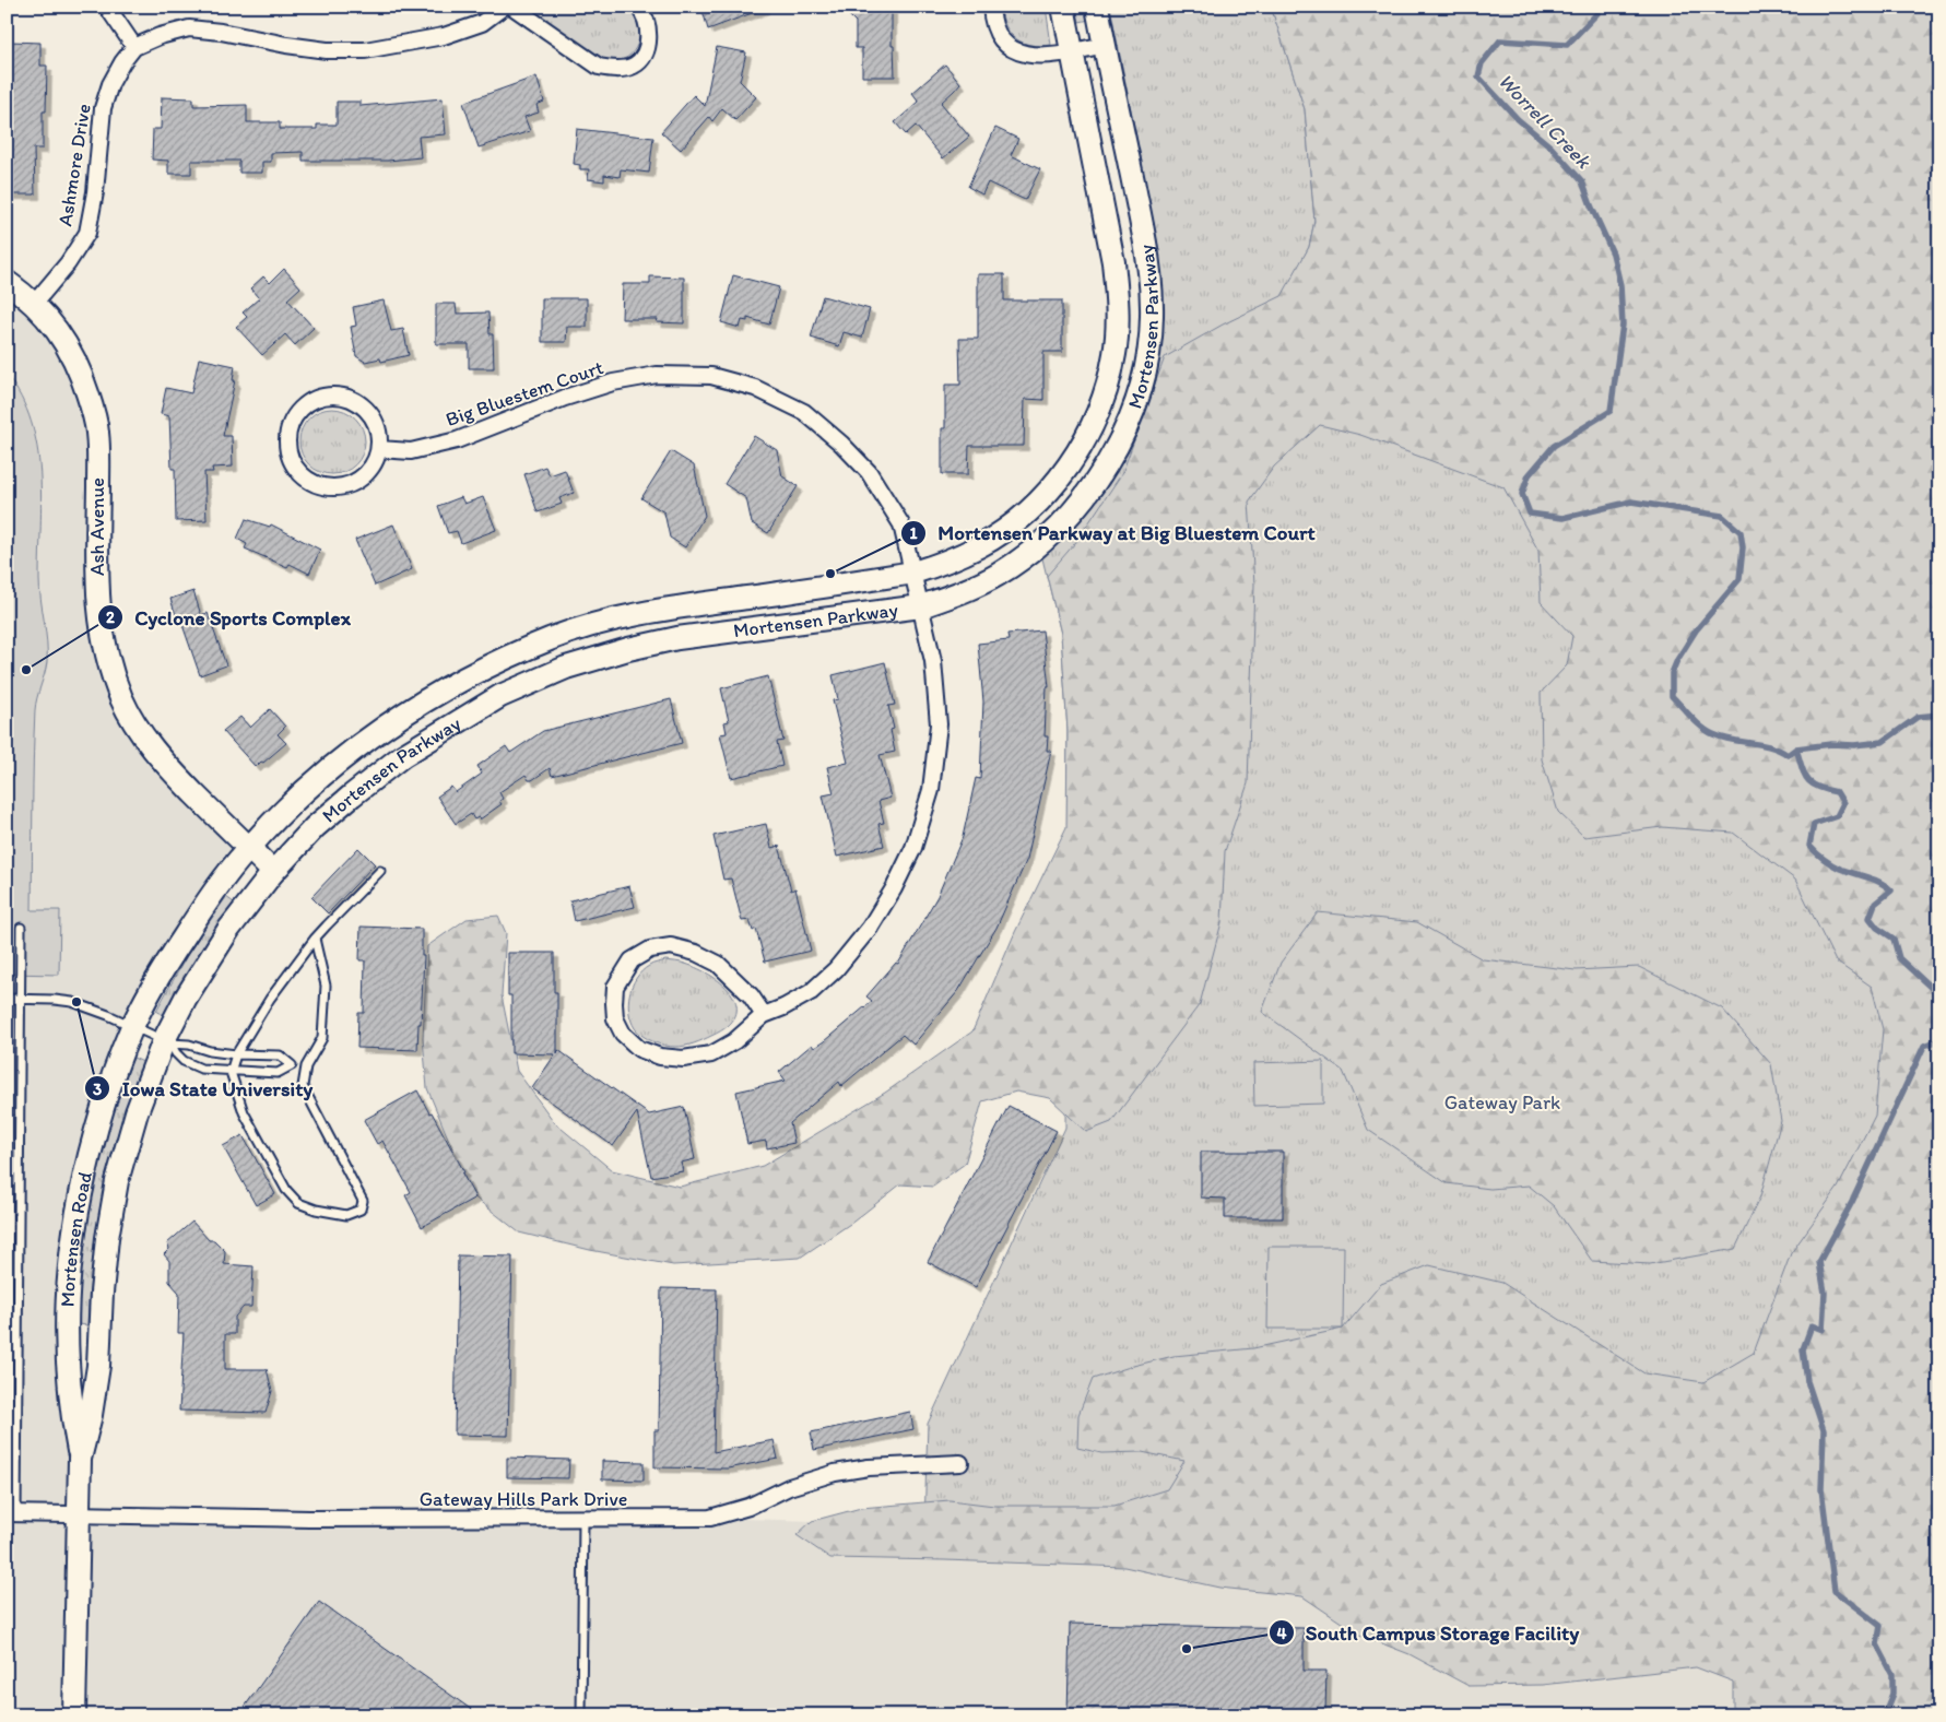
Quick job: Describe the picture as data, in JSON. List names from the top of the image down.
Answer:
{
  "streets": {
    "street": [
      "Ashmore Drive",
      "Mortensen Parkway",
      "Big Bluestem Court",
      "Ash Avenue",
      "Mortensen Road",
      "Gateway Hills Park Drive"
    ]
  },
  "crossings": [
    ["Ashmore Drive", "Ash Avenue"],
    ["Mortensen Parkway", "Big Bluestem Court"],
    ["Mortensen Parkway", "Ash Avenue"],
    ["Mortensen Parkway", "Mortensen Road"],
    ["Mortensen Road", "Gateway Hills Park Drive"]
  ],
  "water": ["Worrell Creek"],
  "parks": ["Gateway Park"],
  "places": [
    "Mortensen Parkway at Big Bluestem Court",
    "Cyclone Sports Complex",
    "Iowa State University",
    "South Campus Storage Facility"
  ]
}
